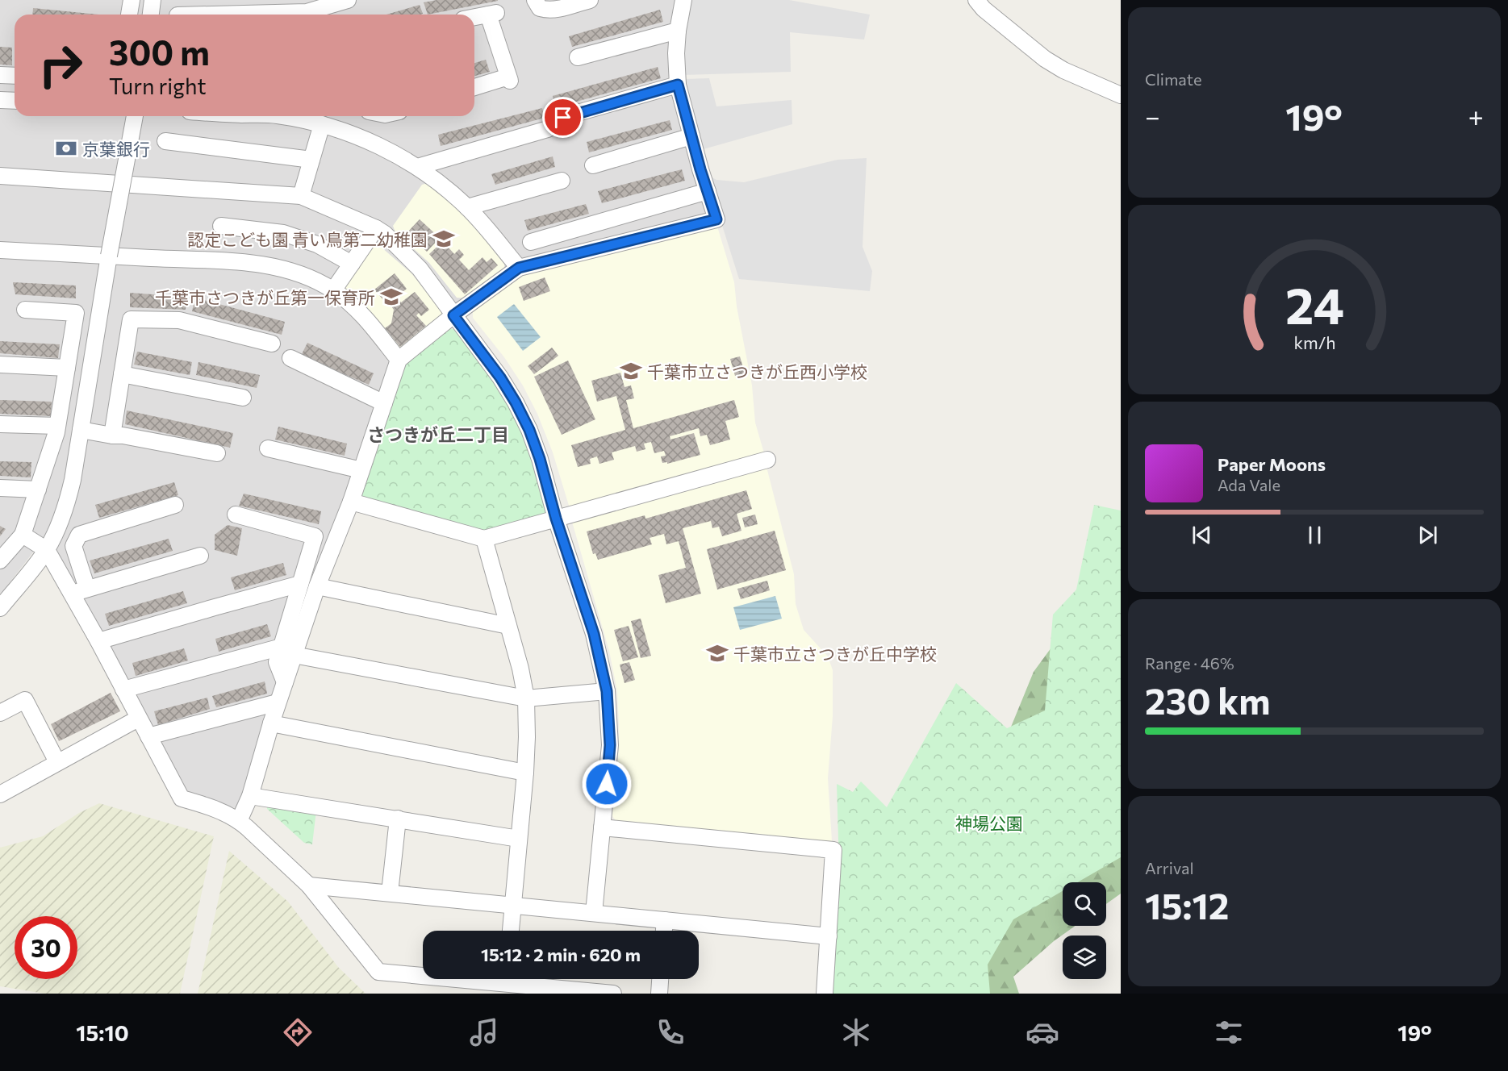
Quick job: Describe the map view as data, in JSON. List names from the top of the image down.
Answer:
{
  "districts": ["さつきが丘二丁目"],
  "parks": ["神場公園"],
  "places": {
    "bank": ["京葉銀行"],
    "school or university": [
      "認定こども園 青い鳥第二幼稚園",
      "千葉市さつきが丘第一保育所",
      "千葉市立さつきが丘西小学校",
      "千葉市立さつきが丘中学校"
    ]
  },
  "page": {
    "tile": [
      "Climate",
      ["Range · 46%", "230 km"],
      ["Arrival", "15:12"]
    ],
    "turn": ["300 m", "Turn right"],
    "heat": ["−", "19°", "+"],
    "song": ["Paper Moons", "Ada Vale"],
    "limit": "30",
    "trip": "15:12 · 2 min · 620 m",
    "tabs": ["15:10", "19°"],
    "gauge": ["24", "km/h"]
  }
}
